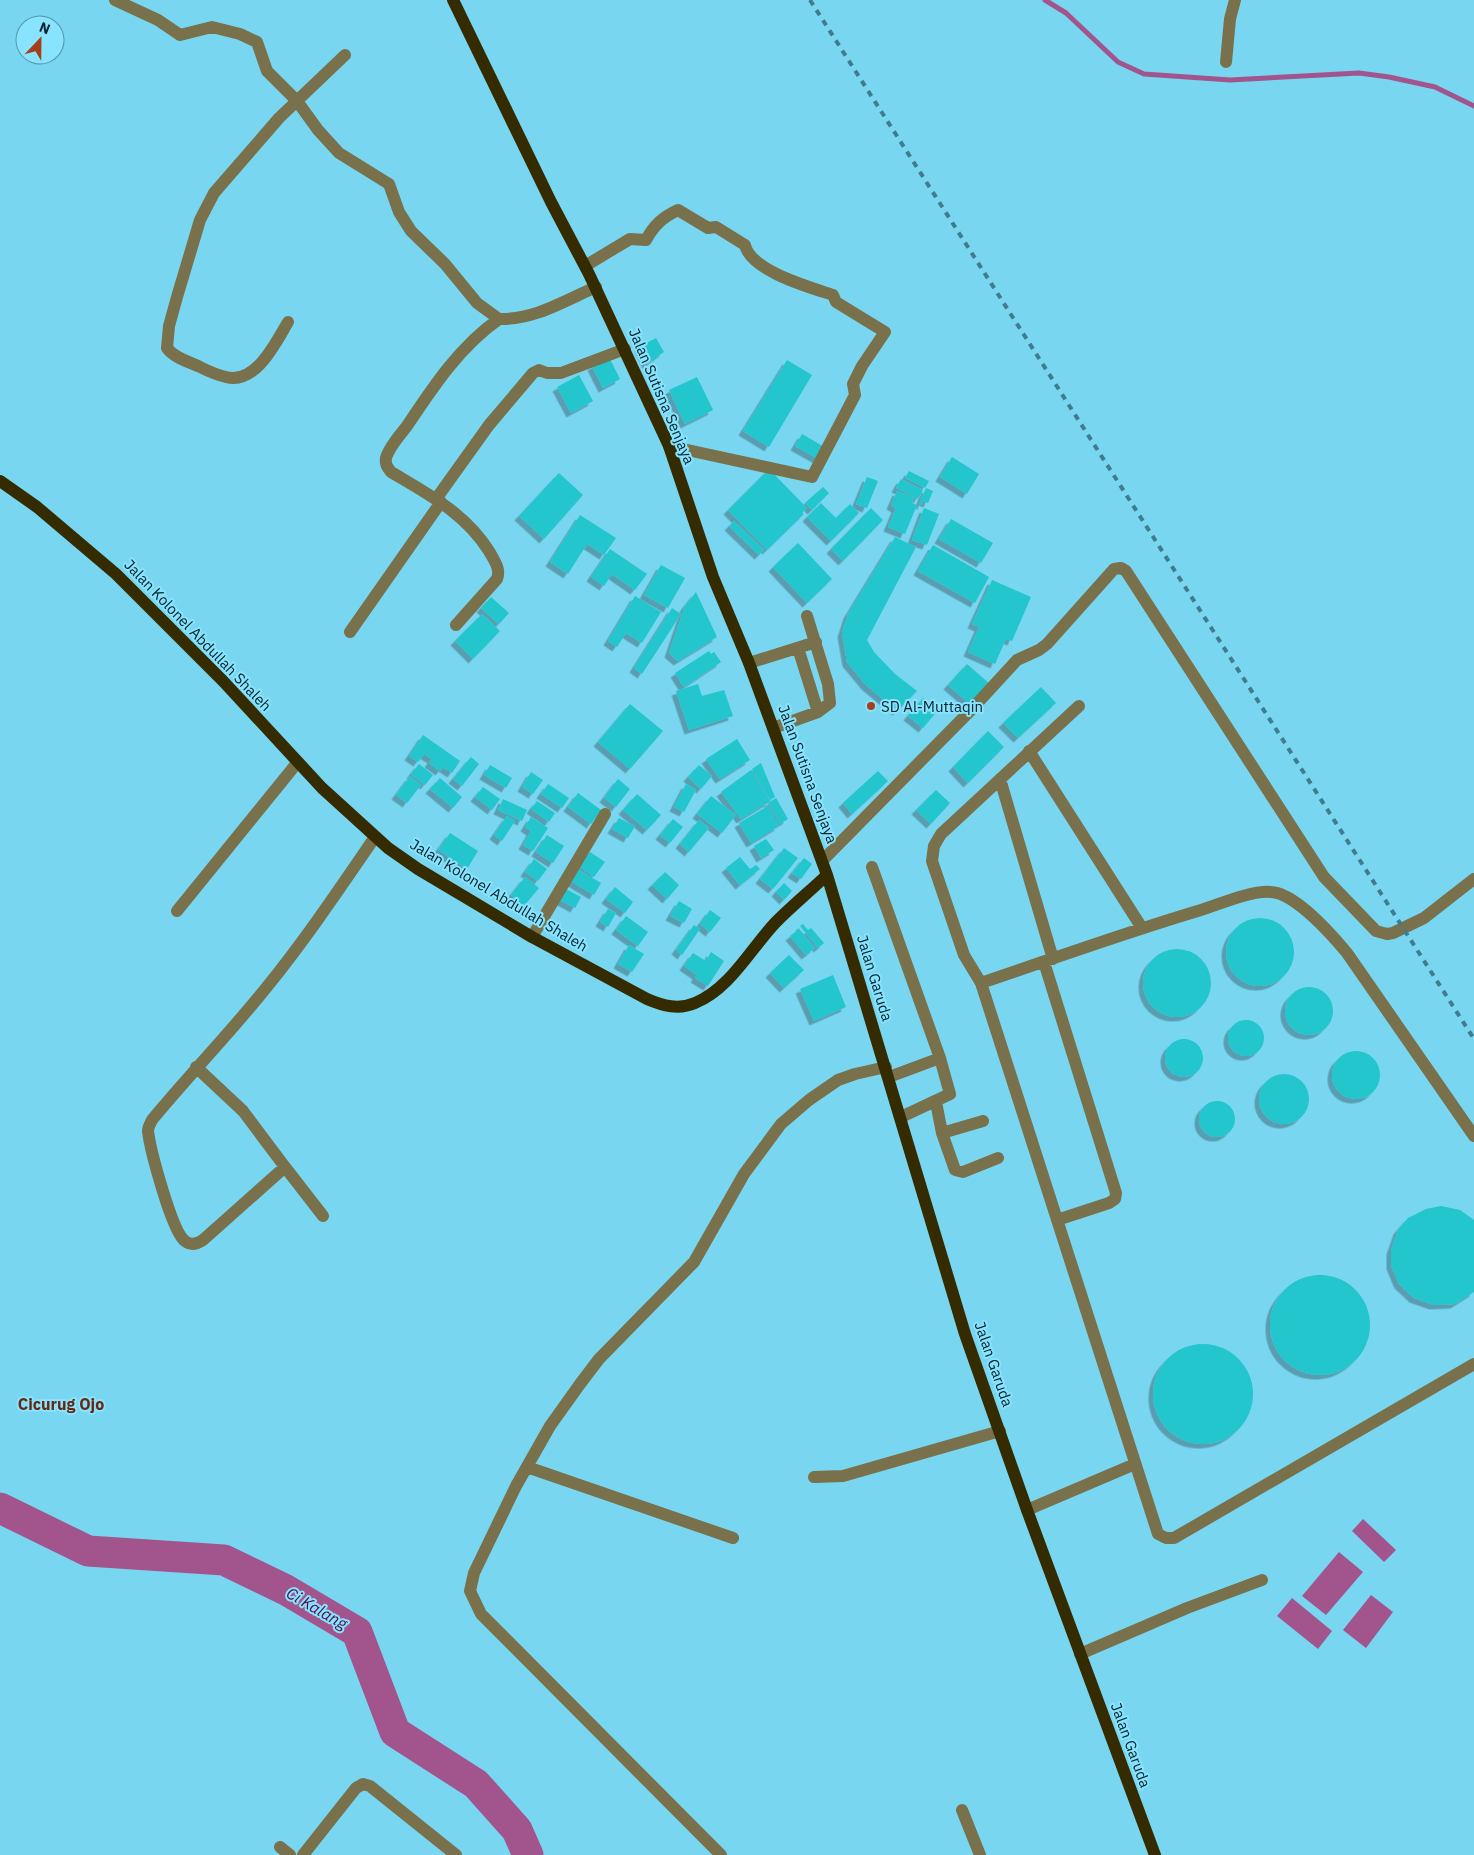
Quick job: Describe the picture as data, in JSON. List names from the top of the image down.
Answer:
{
  "streets": {
    "main road": ["Jalan Sutisna Senjaya", "Jalan Kolonel Abdullah Shaleh", "Jalan Garuda"]
  },
  "crossings": [
    ["Jalan Sutisna Senjaya", "Jalan Kolonel Abdullah Shaleh"],
    ["Jalan Sutisna Senjaya", "Jalan Garuda"],
    ["Jalan Kolonel Abdullah Shaleh", "Jalan Garuda"]
  ],
  "districts": ["Cicurug Ojo"],
  "water": ["Ci Kalang"],
  "places": ["SD Al-Muttaqin"],
  "north": "top"
}
